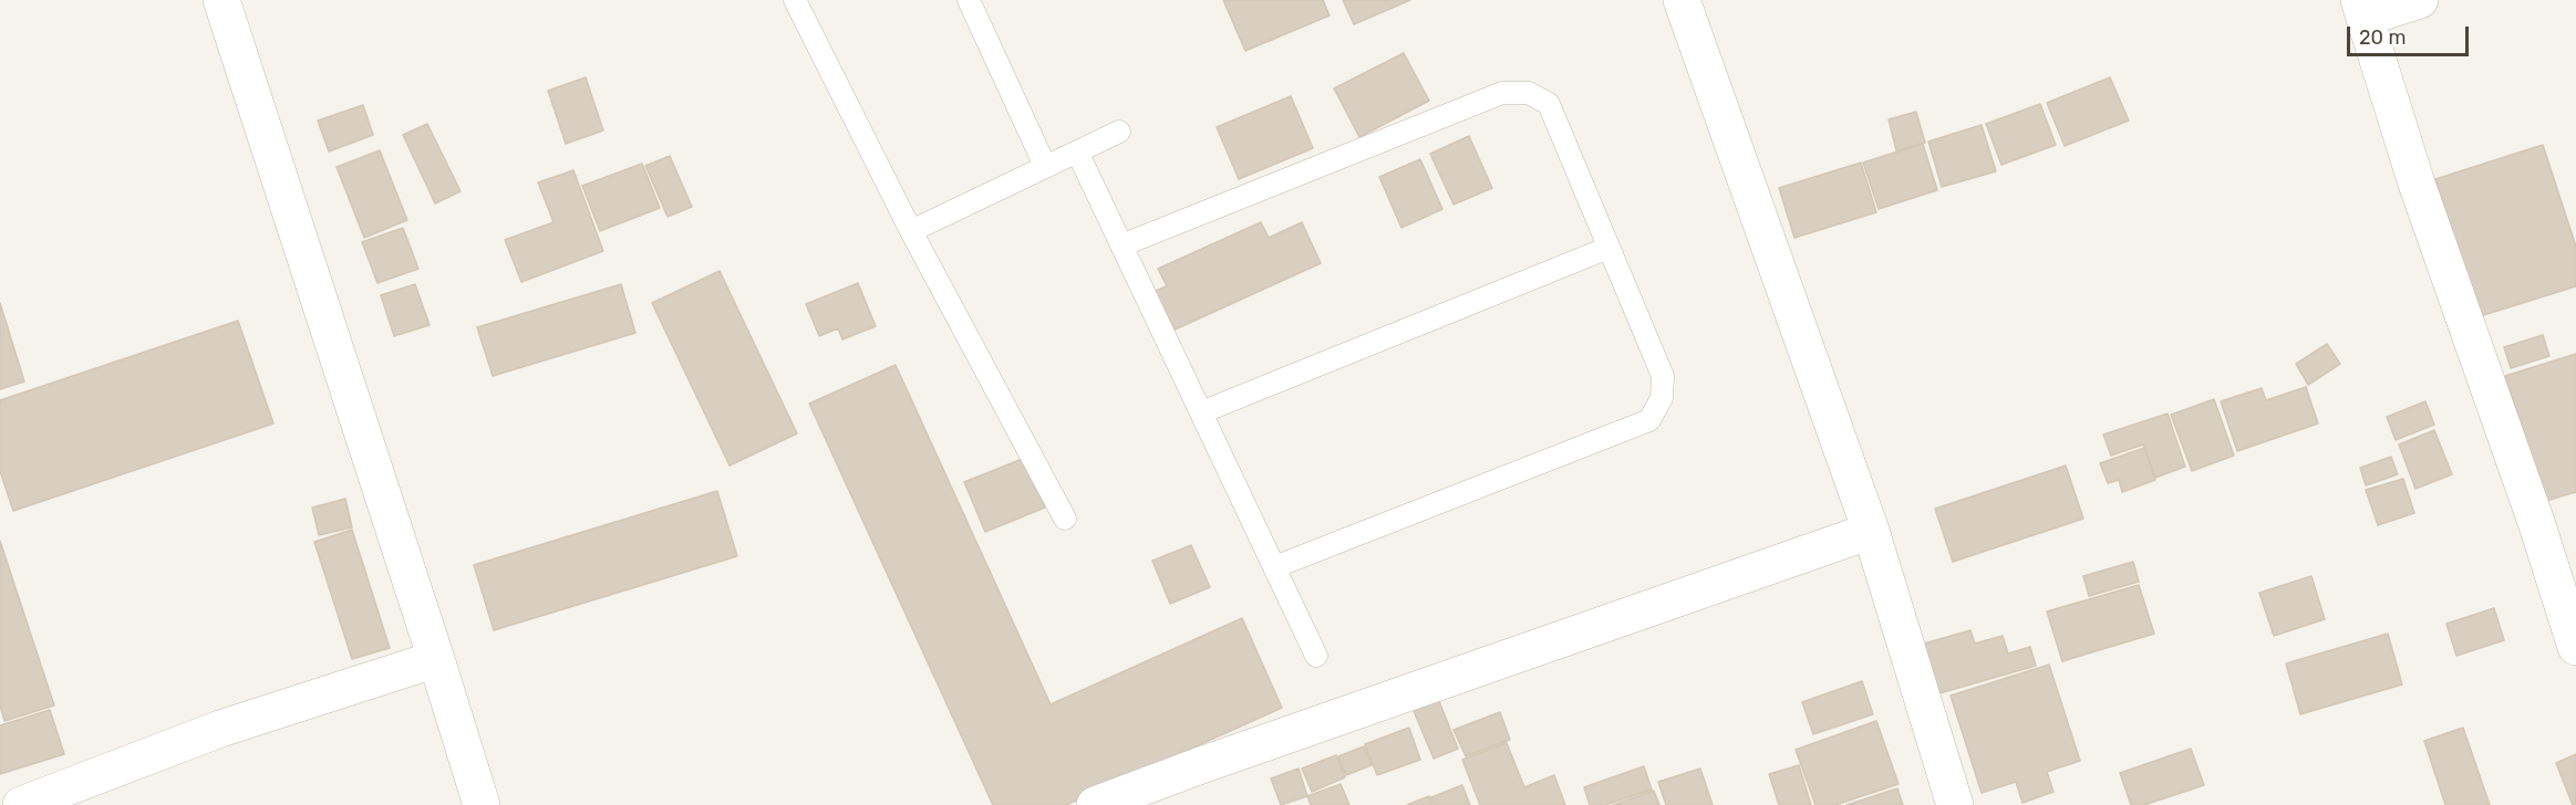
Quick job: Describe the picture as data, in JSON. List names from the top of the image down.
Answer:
{
  "scale_bar": "20 m"
}
